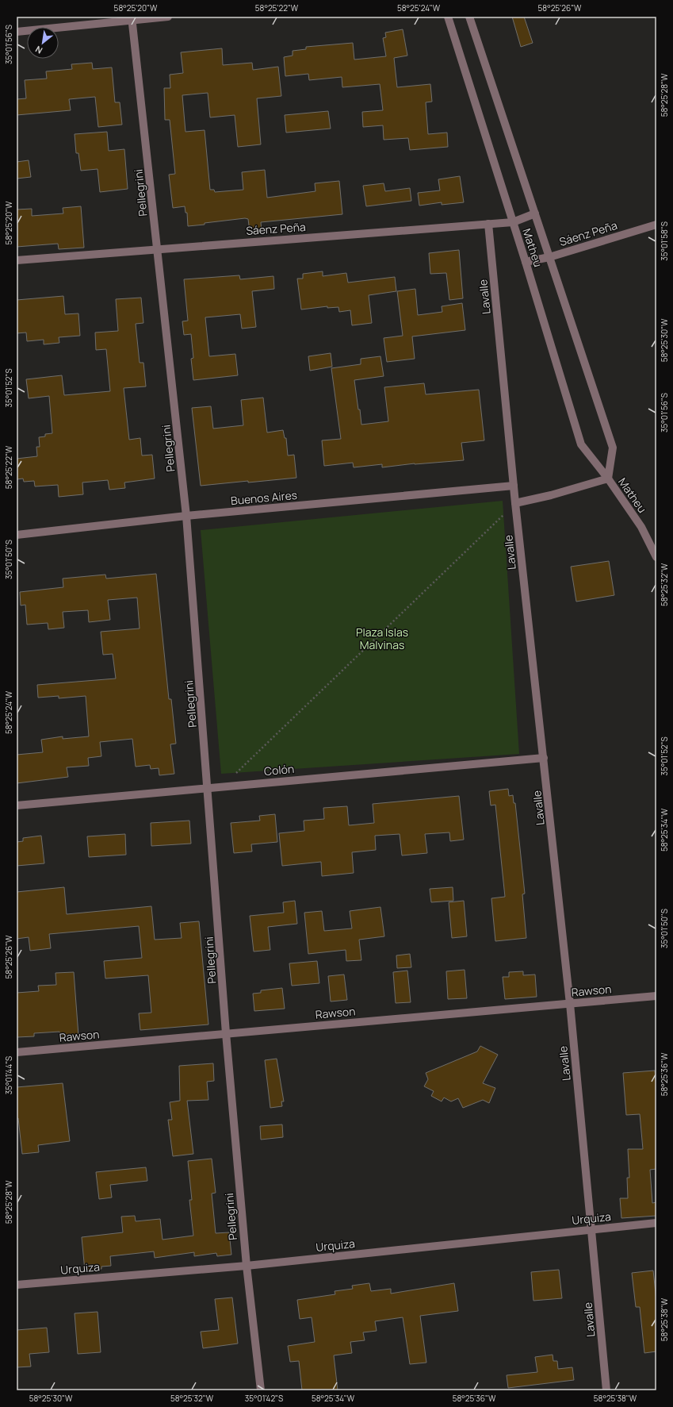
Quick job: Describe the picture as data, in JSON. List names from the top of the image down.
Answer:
{
  "streets": {
    "street": [
      "Pellegrini",
      "Sáenz Peña",
      "Matheu",
      "Lavalle",
      "Buenos Aires",
      "Colón",
      "Rawson",
      "Urquiza"
    ]
  },
  "crossings": [
    ["Pellegrini", "Sáenz Peña"],
    ["Pellegrini", "Buenos Aires"],
    ["Pellegrini", "Colón"],
    ["Pellegrini", "Rawson"],
    ["Pellegrini", "Urquiza"],
    ["Sáenz Peña", "Matheu"],
    ["Sáenz Peña", "Lavalle"],
    ["Lavalle", "Buenos Aires"],
    ["Lavalle", "Colón"],
    ["Lavalle", "Rawson"],
    ["Lavalle", "Urquiza"]
  ],
  "parks": ["Plaza Islas Malvinas"],
  "north": "bottom left",
  "coordinates": [
    "58°25'20\"W",
    "58°25'22\"W",
    "58°25'24\"W",
    "58°25'26\"W",
    "35°01'56\"S",
    "58°25'28\"W",
    "35°01'58\"S",
    "58°25'30\"W",
    "35°01'52\"S",
    "35°01'50\"S",
    "58°25'32\"W",
    "58°25'34\"W",
    "58°25'36\"W",
    "35°01'44\"S",
    "58°25'38\"W",
    "35°01'42\"S"
  ]
}
